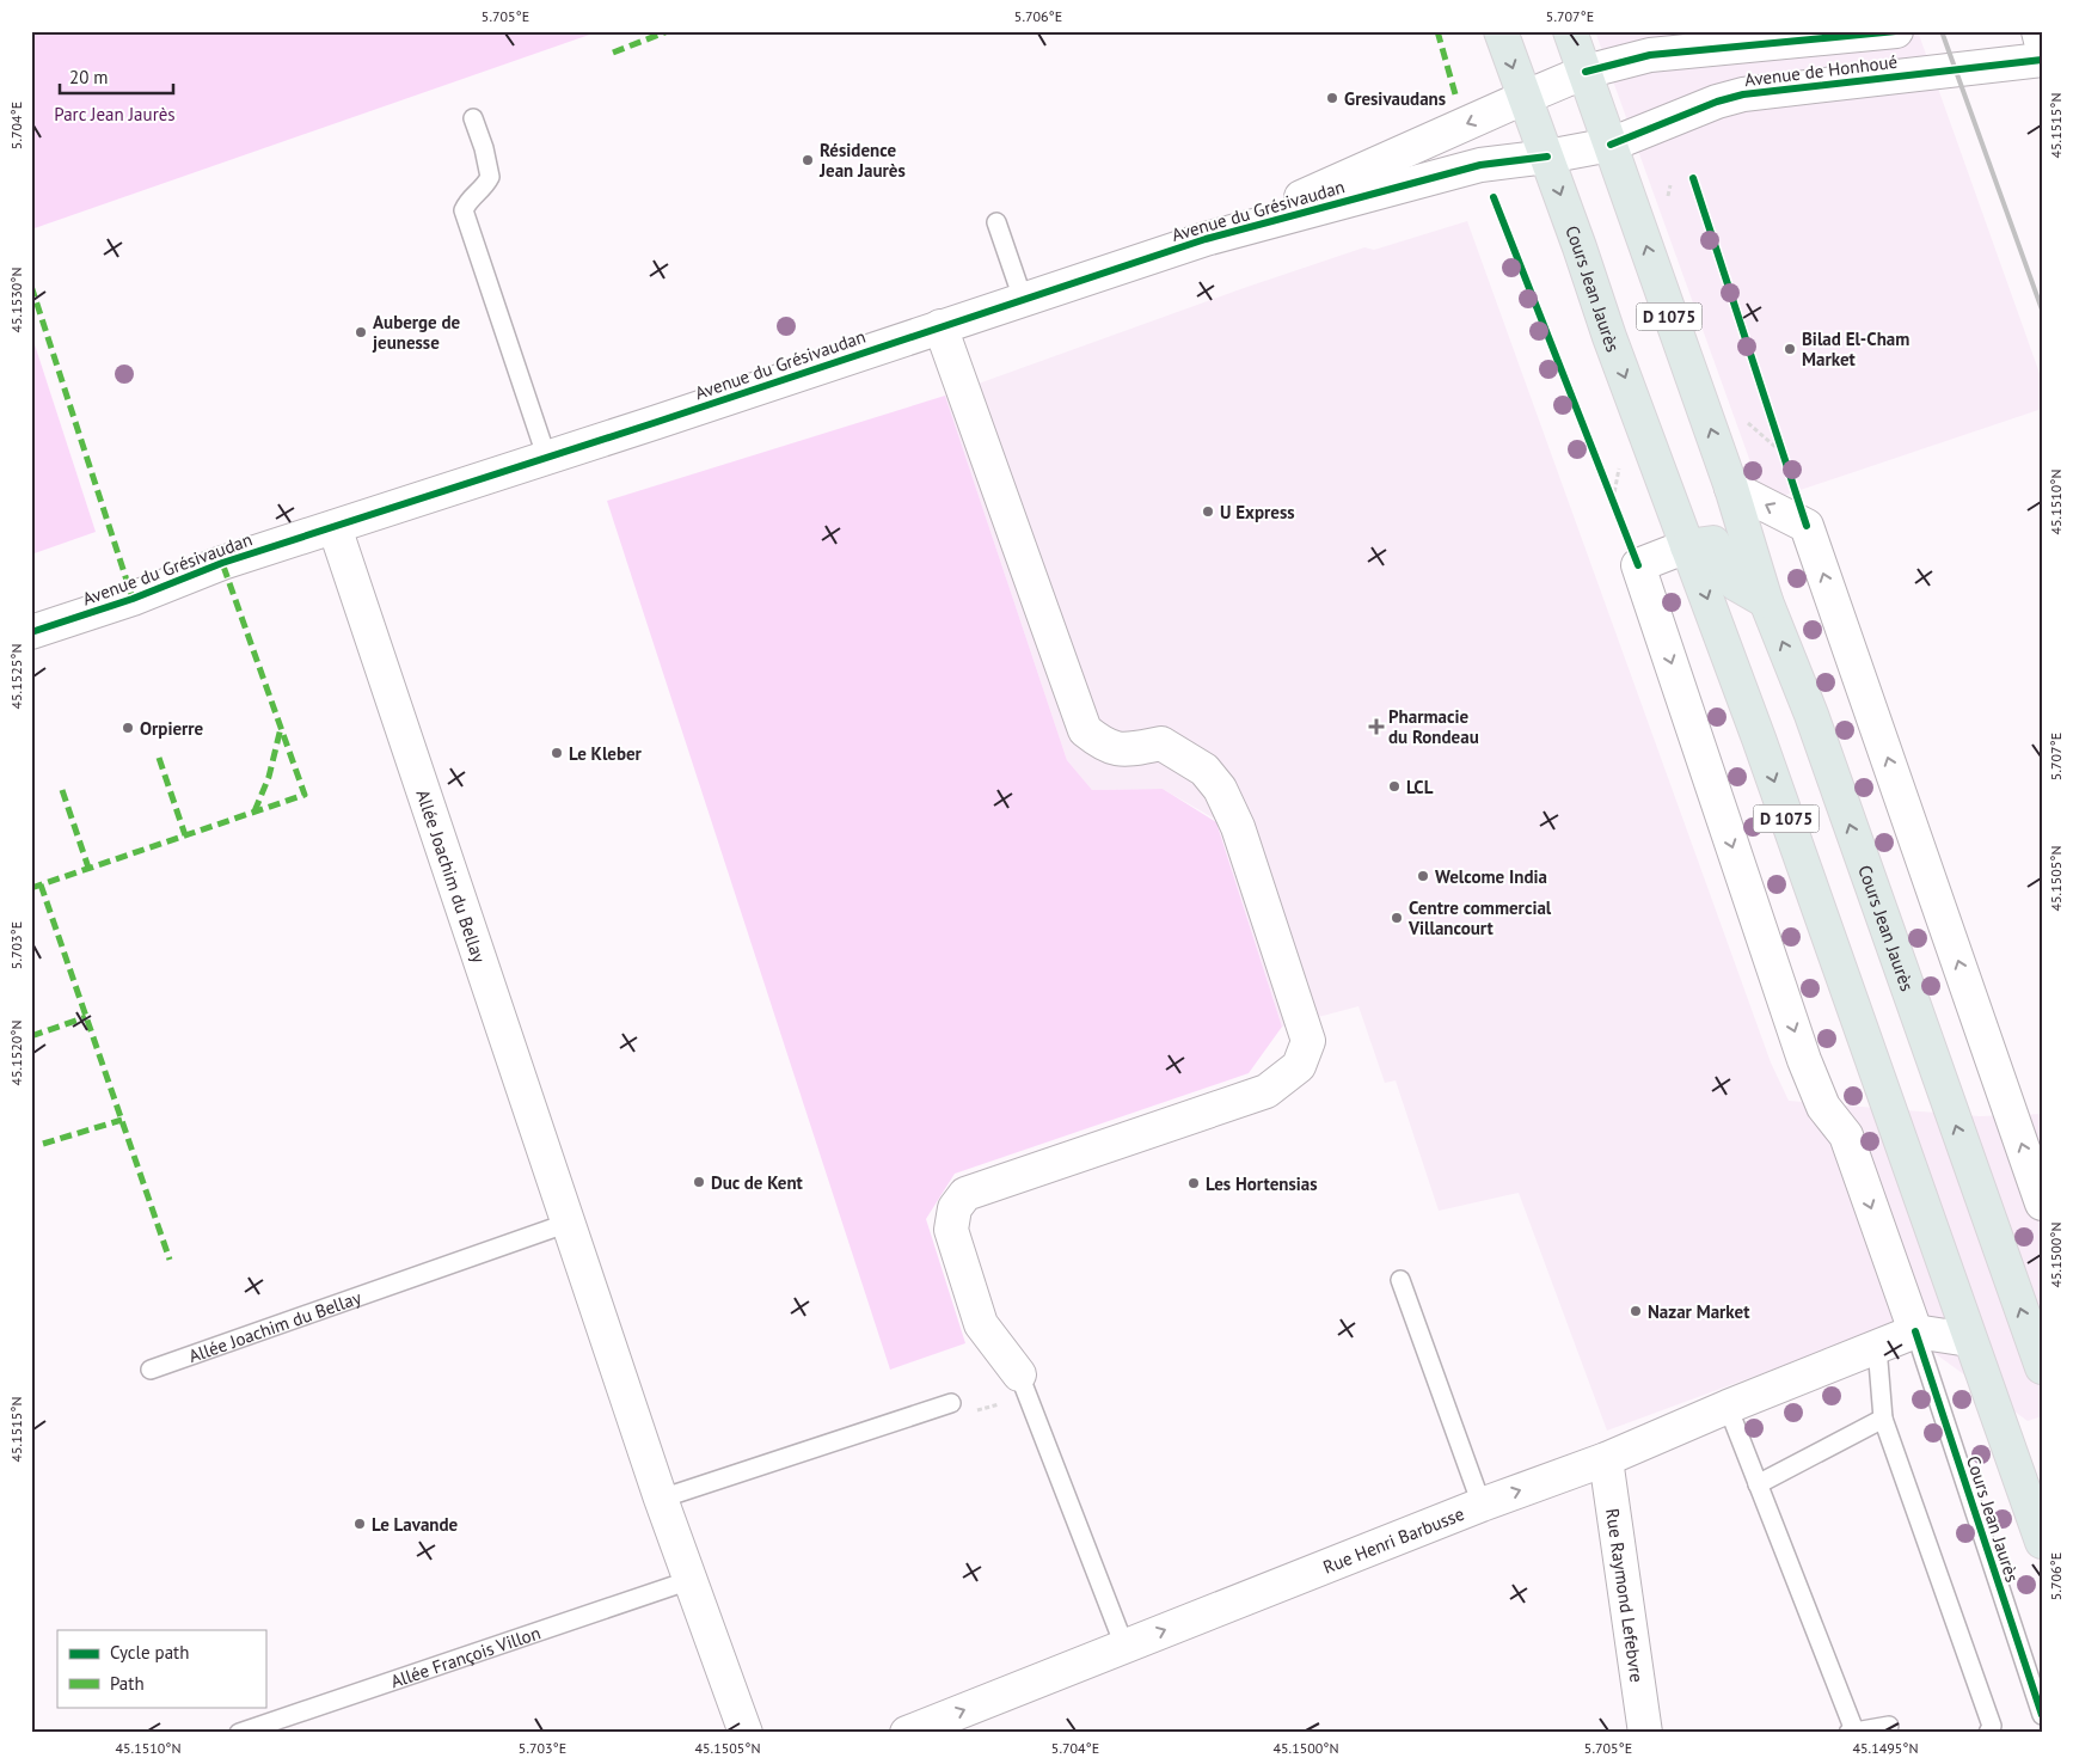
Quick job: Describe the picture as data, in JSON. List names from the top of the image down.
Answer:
{
  "streets": {
    "main road": ["Cours Jean Jaurès", "D 1075"],
    "street": [
      "Avenue de Honhoué",
      "Avenue du Grésivaudan",
      "Allée Joachim du Bellay",
      "Rue Henri Barbusse",
      "Rue Raymond Lefebvre"
    ],
    "lane": ["Allée François Villon"]
  },
  "crossings": [
    ["Avenue de Honhoué", "Avenue du Grésivaudan"],
    ["Avenue de Honhoué", "Cours Jean Jaurès"],
    ["Avenue du Grésivaudan", "Cours Jean Jaurès"],
    ["Avenue du Grésivaudan", "Allée Joachim du Bellay"],
    ["Allée Joachim du Bellay", "Allée François Villon"],
    ["Rue Henri Barbusse", "Rue Raymond Lefebvre"]
  ],
  "one_way": ["Rue Henri Barbusse"],
  "parks": ["Parc Jean Jaurès"],
  "places": {
    "other": [
      "Gresivaudans",
      "Résidence Jean Jaurès",
      "Auberge de jeunesse",
      "Bilad El-Cham Market",
      "U Express",
      "Orpierre",
      "Le Kleber",
      "LCL",
      "Welcome India",
      "Centre commercial Villancourt",
      "Duc de Kent",
      "Les Hortensias",
      "Nazar Market",
      "Le Lavande"
    ],
    "health": ["Pharmacie du Rondeau"]
  },
  "legend": ["Cycle path", "Path"],
  "scale_bar": "20 m",
  "coordinates": [
    "5.705°E",
    "5.706°E",
    "5.707°E",
    "5.704°E",
    "45.1515°N",
    "45.1530°N",
    "45.1510°N",
    "45.1525°N",
    "45.1505°N",
    "5.703°E",
    "45.1520°N",
    "45.1500°N",
    "45.1495°N"
  ]
}
